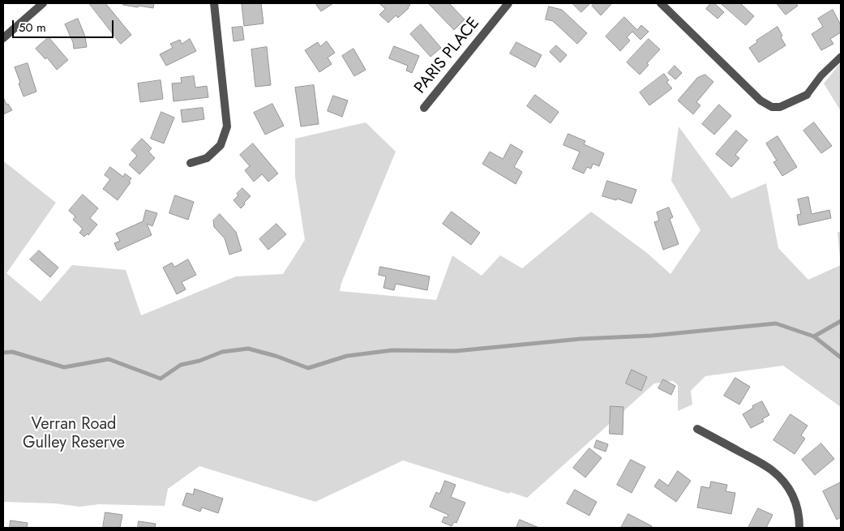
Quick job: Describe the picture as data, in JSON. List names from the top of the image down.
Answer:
{
  "streets": {
    "street": ["PARIS PLACE"]
  },
  "parks": ["Verran Road Gulley Reserve"],
  "scale_bar": "50 m"
}
